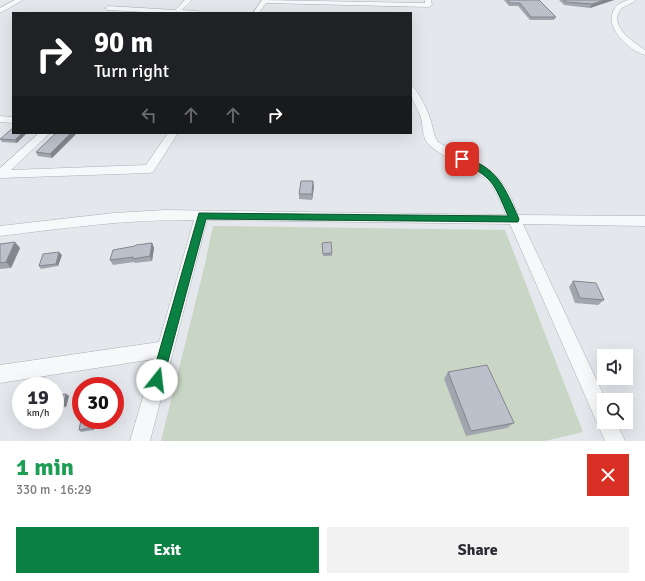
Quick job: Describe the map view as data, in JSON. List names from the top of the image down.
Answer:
{
  "page": {
    "turn": ["90 m", "Turn right"],
    "speed": "19 km/h",
    "limit": "30",
    "heading": ["1 min", "330 m · 16:29"],
    "buttons": ["Exit", "Share"]
  }
}
